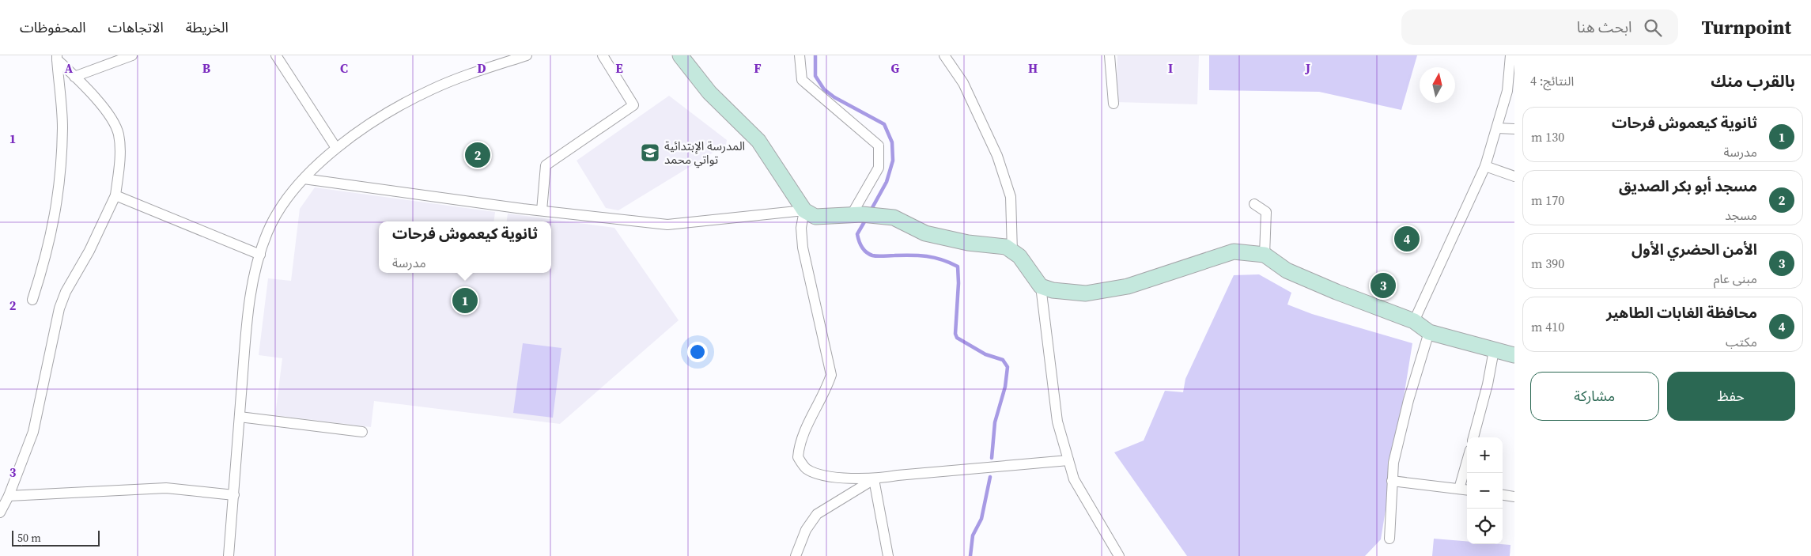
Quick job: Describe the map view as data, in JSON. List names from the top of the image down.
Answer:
{
  "places": {
    "school or university": ["المدرسة الإبتدائية تواتي محمد"]
  },
  "scale_bar": "50 m",
  "north": "top",
  "page": {
    "header": "Turnpoint",
    "search": "ابحث هنا",
    "nav": ["الخريطة", "الاتجاهات", "المحفوظات"],
    "heading": ["بالقرب منك", "النتائج: 4"],
    "list": [
      {
        "mark": "1",
        "name": "ثانوية كيعموش فرحات",
        "note": "مدرسة",
        "value": "130 m"
      },
      {
        "mark": "2",
        "name": "مسجد أبو بكر الصديق",
        "note": "مسجد",
        "value": "170 m"
      },
      {
        "mark": "3",
        "name": "الأمن الحضري الأول",
        "note": "مبنى عام",
        "value": "390 m"
      },
      {
        "mark": "4",
        "name": "محافظة الغابات الطاهير",
        "note": "مكتب",
        "value": "410 m"
      }
    ],
    "pins": [
      "2",
      "4",
      "3",
      "1"
    ],
    "popup": ["ثانوية كيعموش فرحات", "مدرسة"],
    "buttons": ["حفظ", "مشاركة"],
    "map_buttons": ["+", "−"],
    "scale": "50 m"
  },
  "grid": {
    "columns": [
      "A",
      "B",
      "C",
      "D",
      "E",
      "F",
      "G",
      "H",
      "I",
      "J"
    ],
    "rows": ["1", "2", "3"]
  }
}
